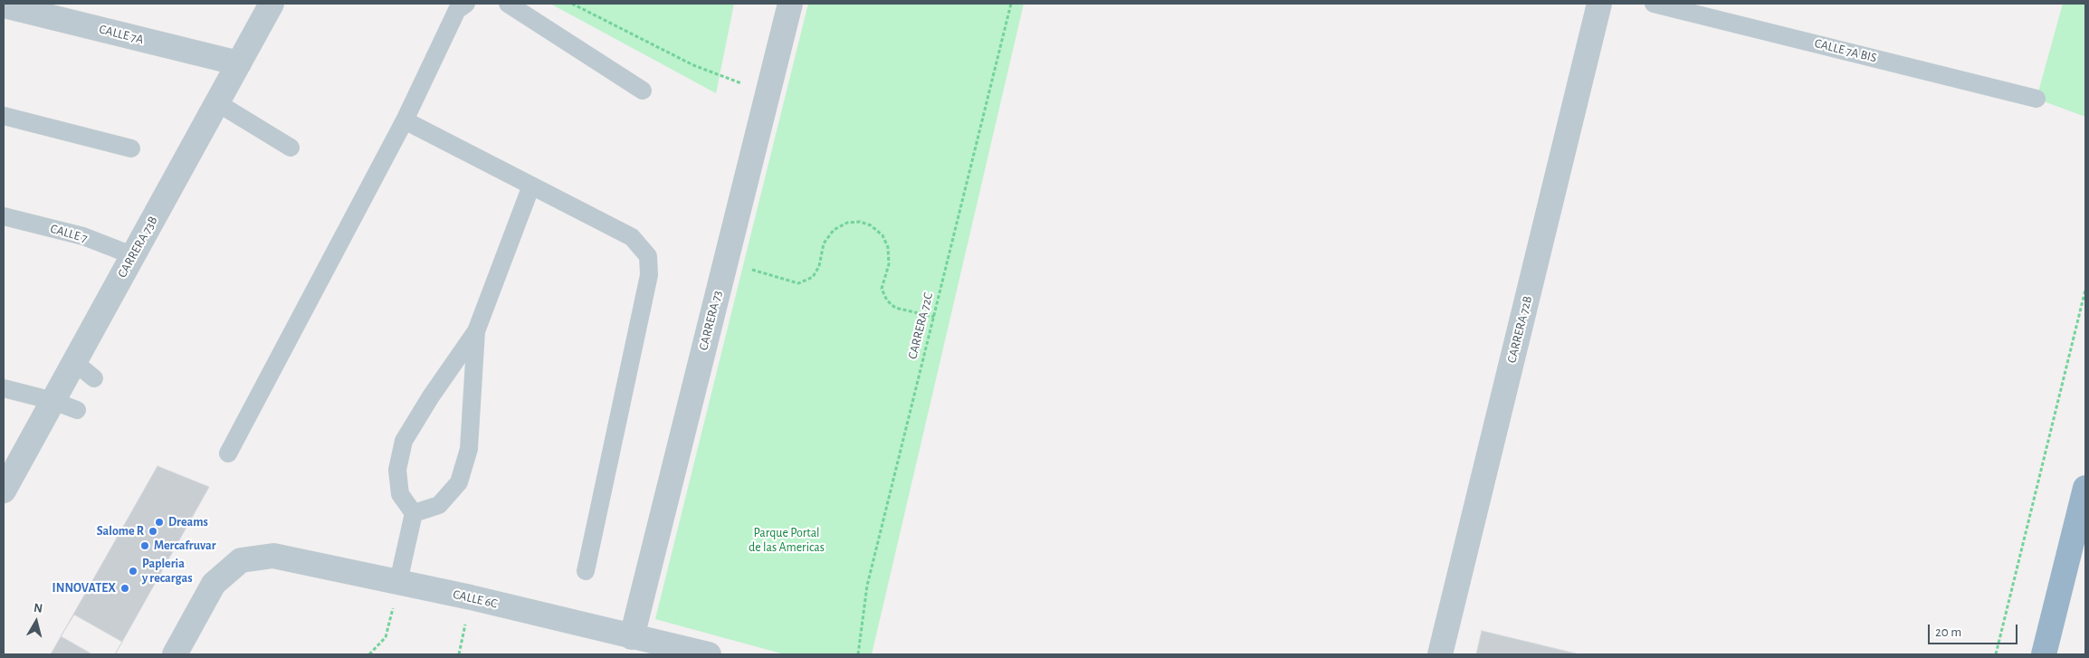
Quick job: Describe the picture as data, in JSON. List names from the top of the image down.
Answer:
{
  "streets": {
    "street": [
      "CALLE 7A",
      "CARRERA 73B",
      "CARRERA 73",
      "CARRERA 72B",
      "CALLE 6C"
    ],
    "lane": ["CALLE 7A BIS", "CALLE 7"],
    "path": ["CARRERA 72C"]
  },
  "crossings": [
    ["CALLE 7A", "CARRERA 73B"],
    ["CALLE 7", "CARRERA 73B"],
    ["CARRERA 73", "CALLE 6C"]
  ],
  "parks": ["Parque Portal de las Americas"],
  "places": [
    "Dreams",
    "Salome R",
    "Mercafruvar",
    "Papleria y recargas",
    "INNOVATEX"
  ],
  "scale_bar": "20 m",
  "north": "top"
}
